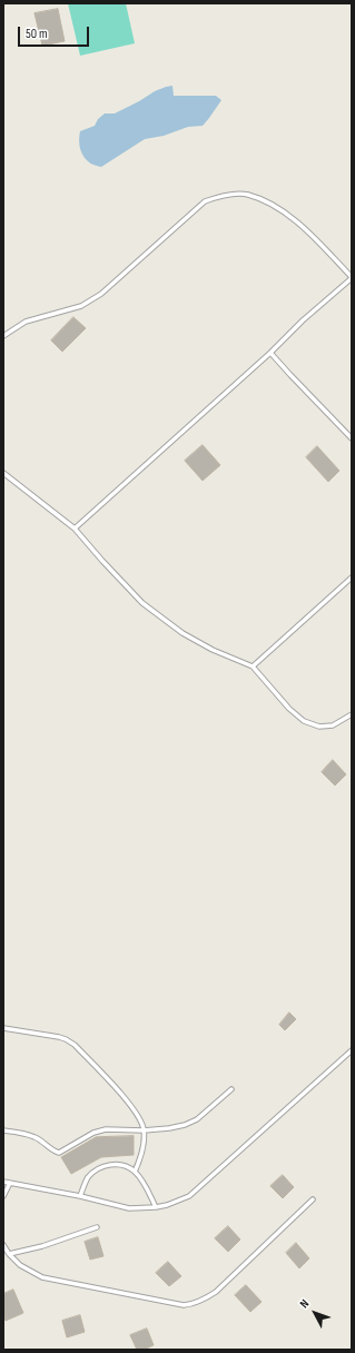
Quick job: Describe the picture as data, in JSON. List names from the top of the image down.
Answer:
{
  "scale_bar": "50 m",
  "north": "top left"
}
